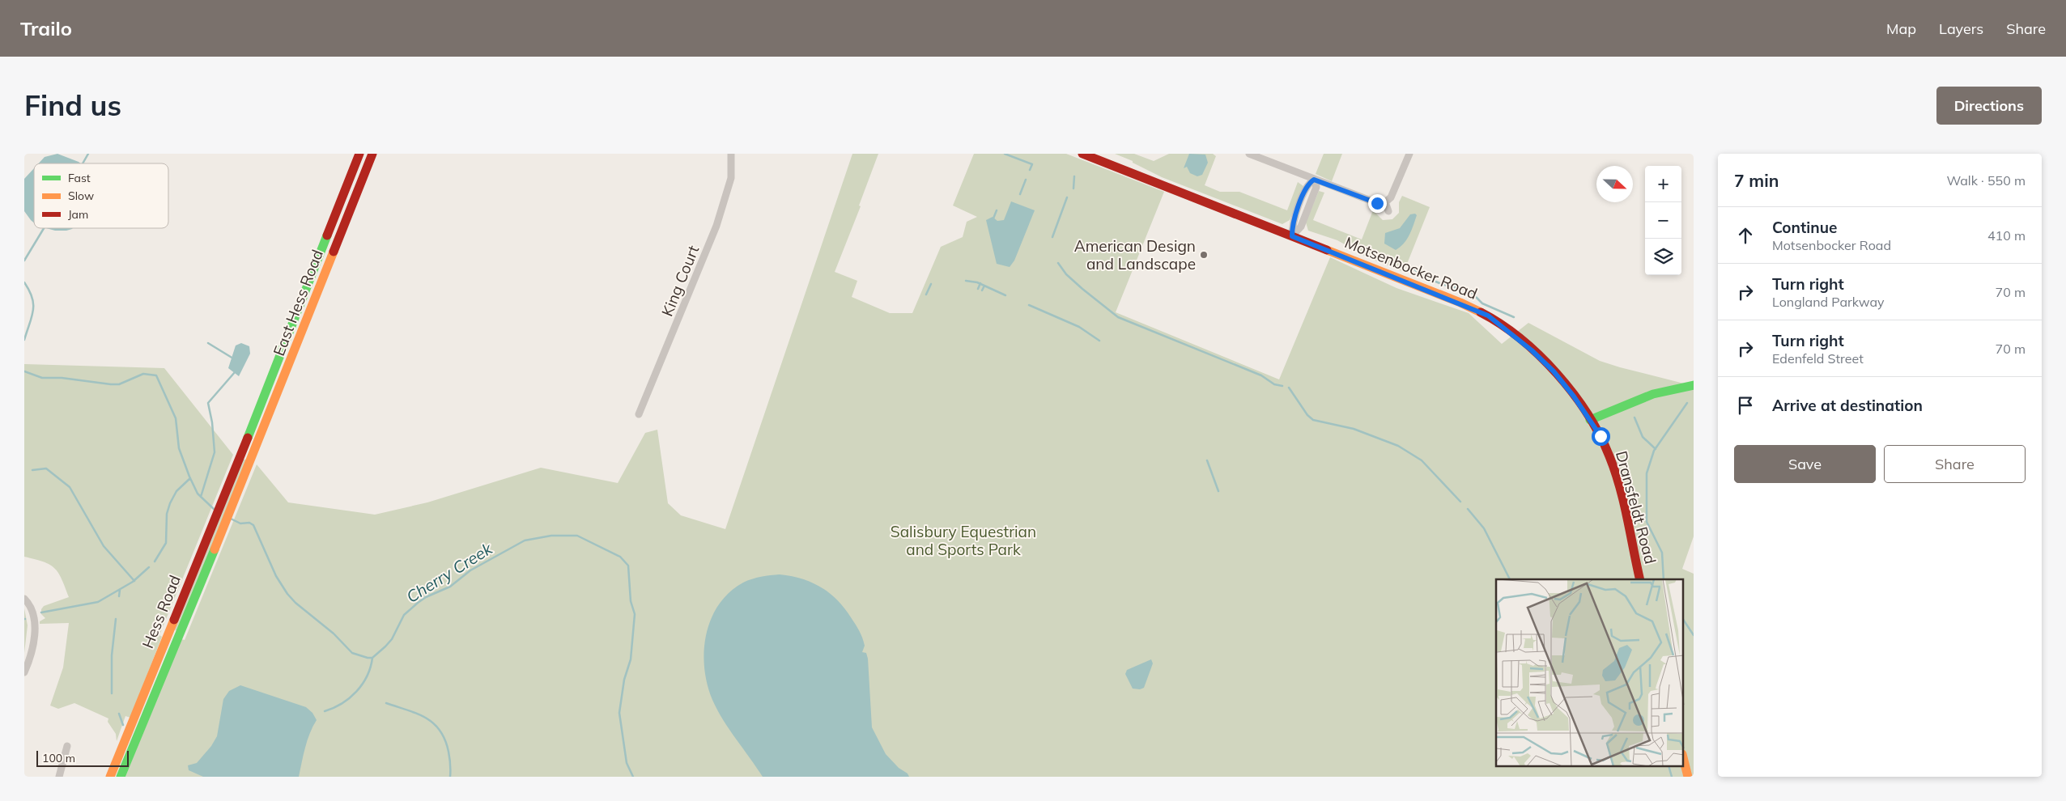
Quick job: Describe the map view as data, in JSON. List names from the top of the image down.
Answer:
{
  "streets": {
    "main road": [
      "Motsenbocker Road",
      "East Hess Road",
      "Dransfeldt Road",
      "Hess Road"
    ],
    "street": ["King Court"]
  },
  "crossings": [
    ["Motsenbocker Road", "Dransfeldt Road"],
    ["East Hess Road", "Hess Road"]
  ],
  "water": ["Cherry Creek"],
  "parks": ["Salisbury Equestrian and Sports Park"],
  "places": ["American Design and Landscape"],
  "legend": ["Fast", "Slow", "Jam"],
  "scale_bar": "100 m",
  "north": "right",
  "page": {
    "header": "Trailo",
    "nav": ["Map", "Layers", "Share"],
    "buttons": [
      "Directions",
      ["Save", "Share"]
    ],
    "title": "Find us",
    "heading": ["7 min", "Walk · 550 m"],
    "map_buttons": ["+", "−"],
    "list": [
      ["Continue", "Motsenbocker Road", "410 m"],
      ["Turn right", "Longland Parkway", "70 m"],
      ["Turn right", "Edenfeld Street", "70 m"],
      "Arrive at destination"
    ],
    "scale": "100 m"
  }
}
